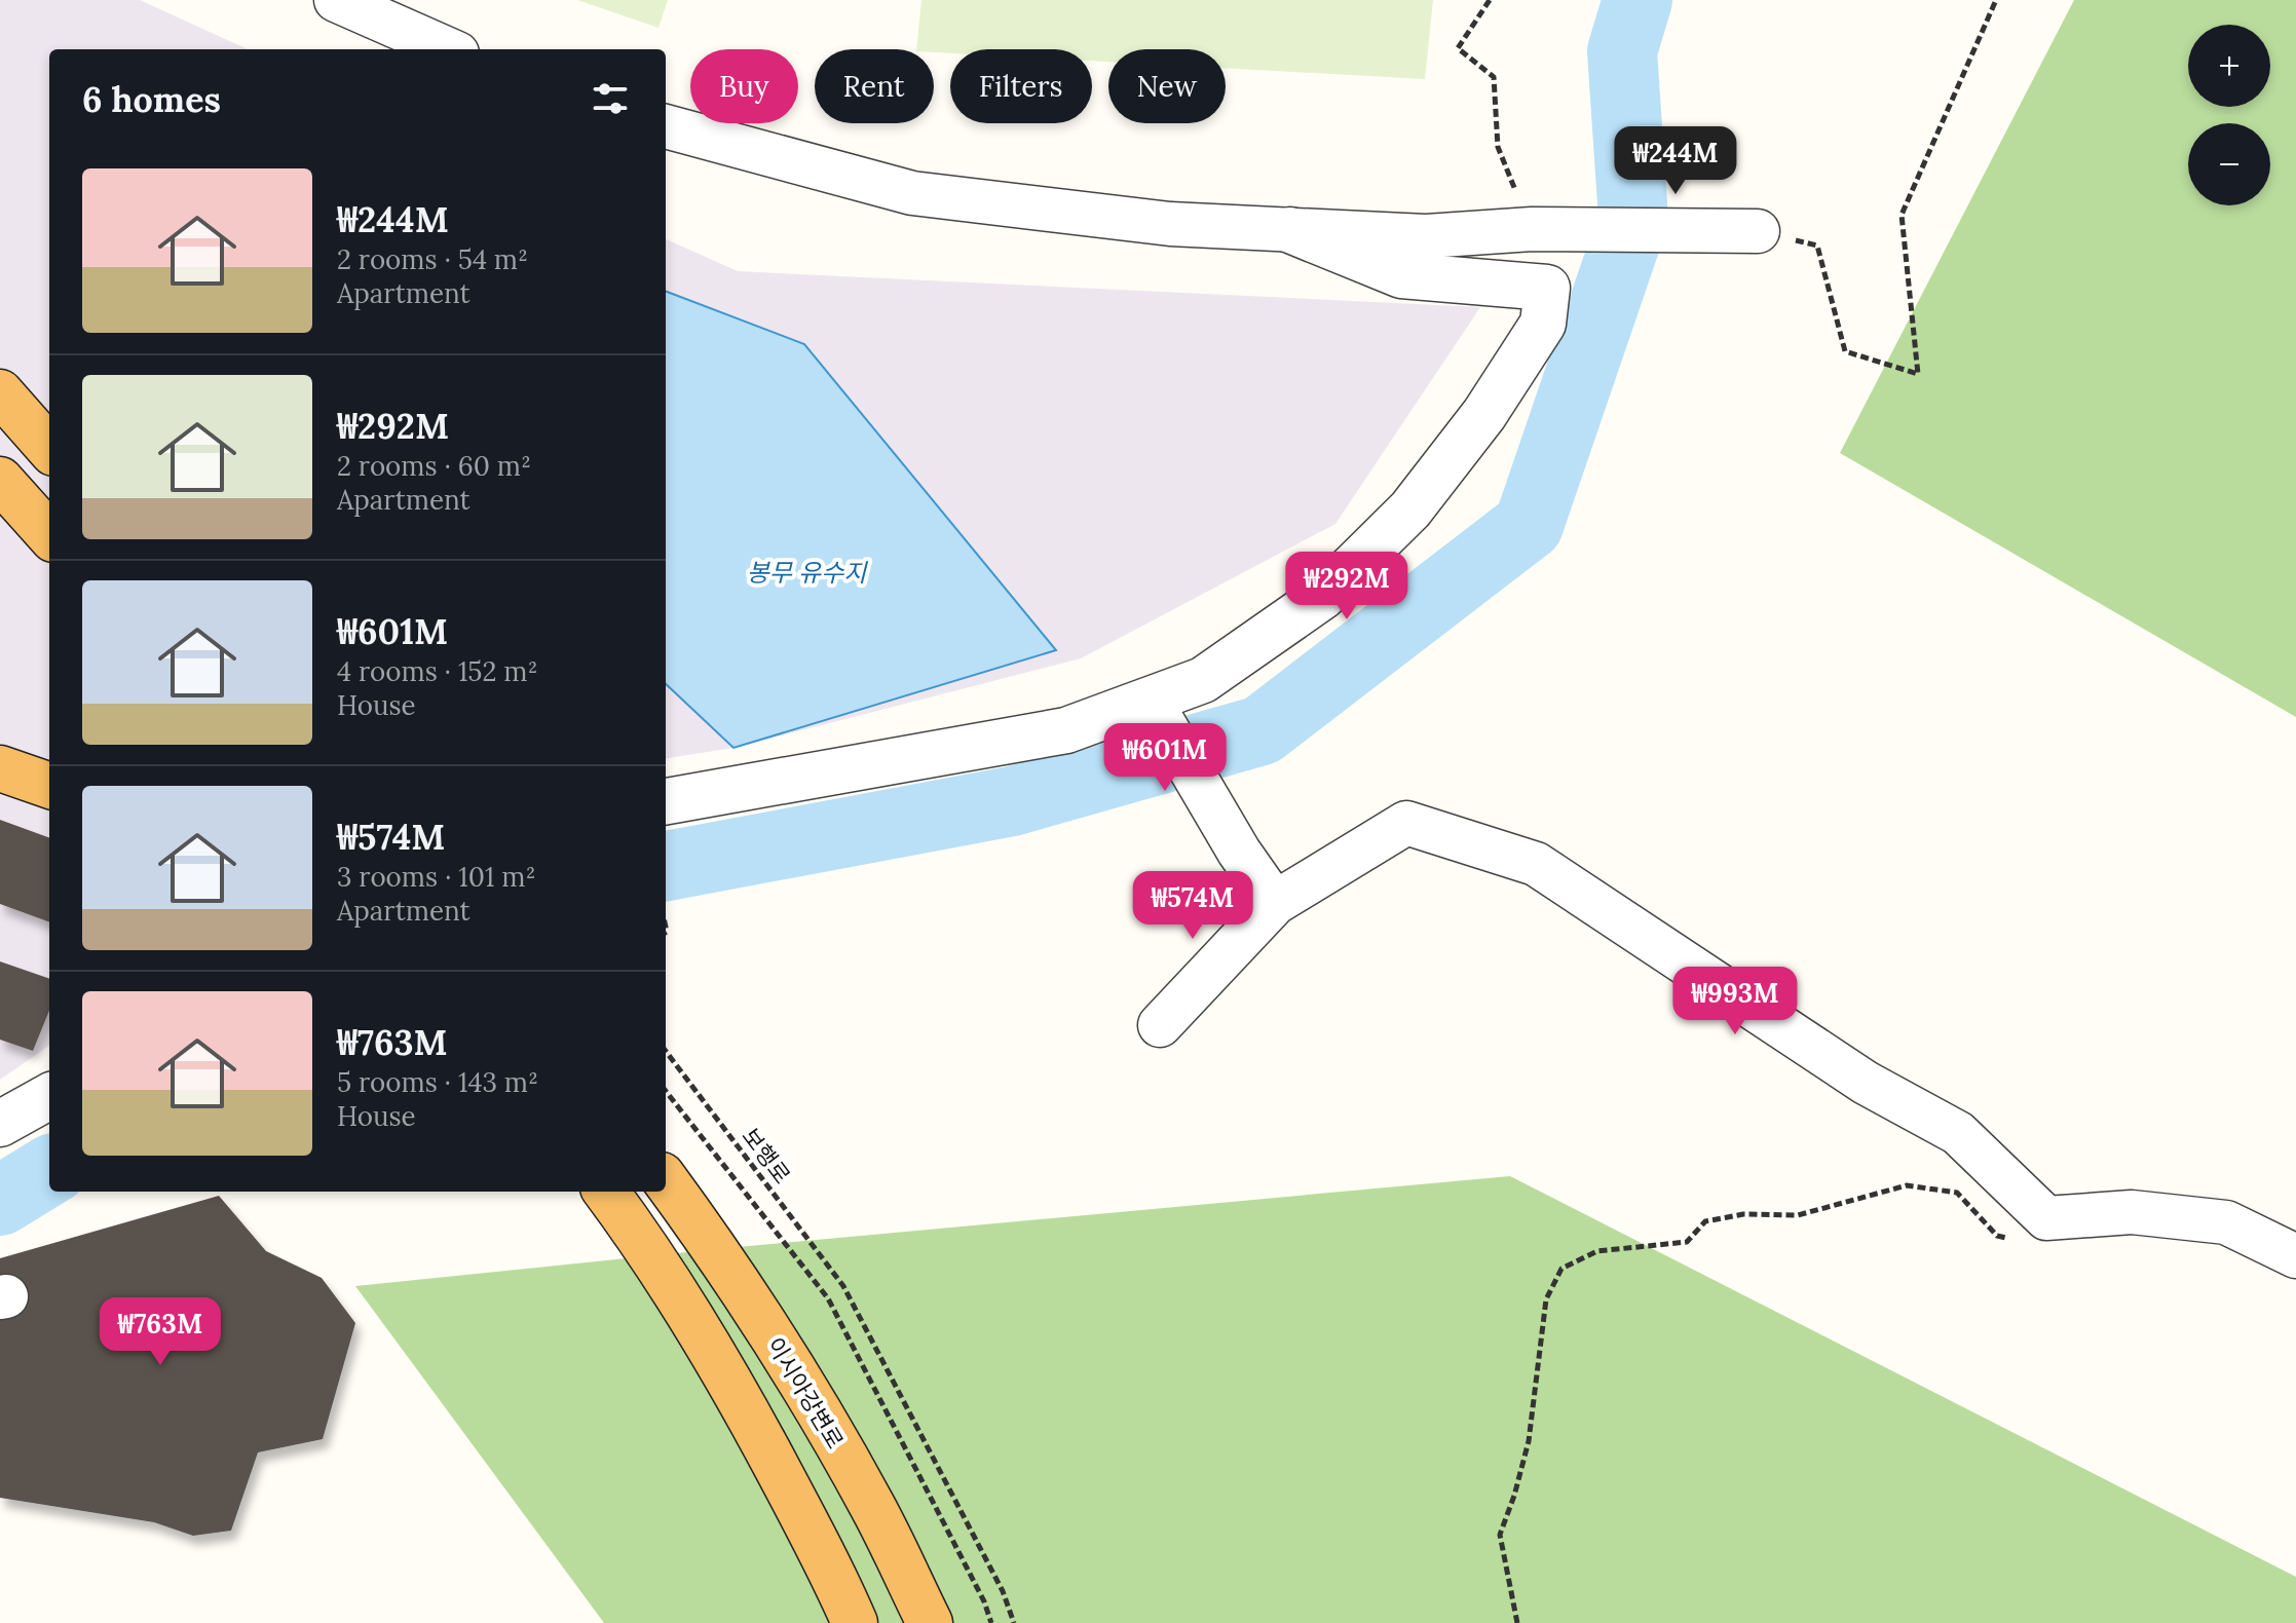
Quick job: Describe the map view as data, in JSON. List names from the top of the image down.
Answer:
{
  "streets": {
    "highway": ["이시아강변로"],
    "path": ["보행로"]
  },
  "water": ["봉무 유수지"],
  "page": {
    "map_buttons": ["+", "−"],
    "chip": [
      "Buy",
      "Rent",
      "Filters",
      "New"
    ],
    "heading": "6 homes",
    "price": [
      "₩244M",
      "₩292M",
      "₩601M",
      "₩574M",
      "₩993M",
      "₩763M"
    ],
    "list": [
      {
        "name": "₩244M",
        "note": "2 rooms · 54 m² · Apartment"
      },
      {
        "name": "₩292M",
        "note": "2 rooms · 60 m² · Apartment"
      },
      {
        "name": "₩601M",
        "note": "4 rooms · 152 m² · House"
      },
      {
        "name": "₩574M",
        "note": "3 rooms · 101 m² · Apartment"
      },
      {
        "name": "₩763M",
        "note": "5 rooms · 143 m² · House"
      }
    ]
  }
}
